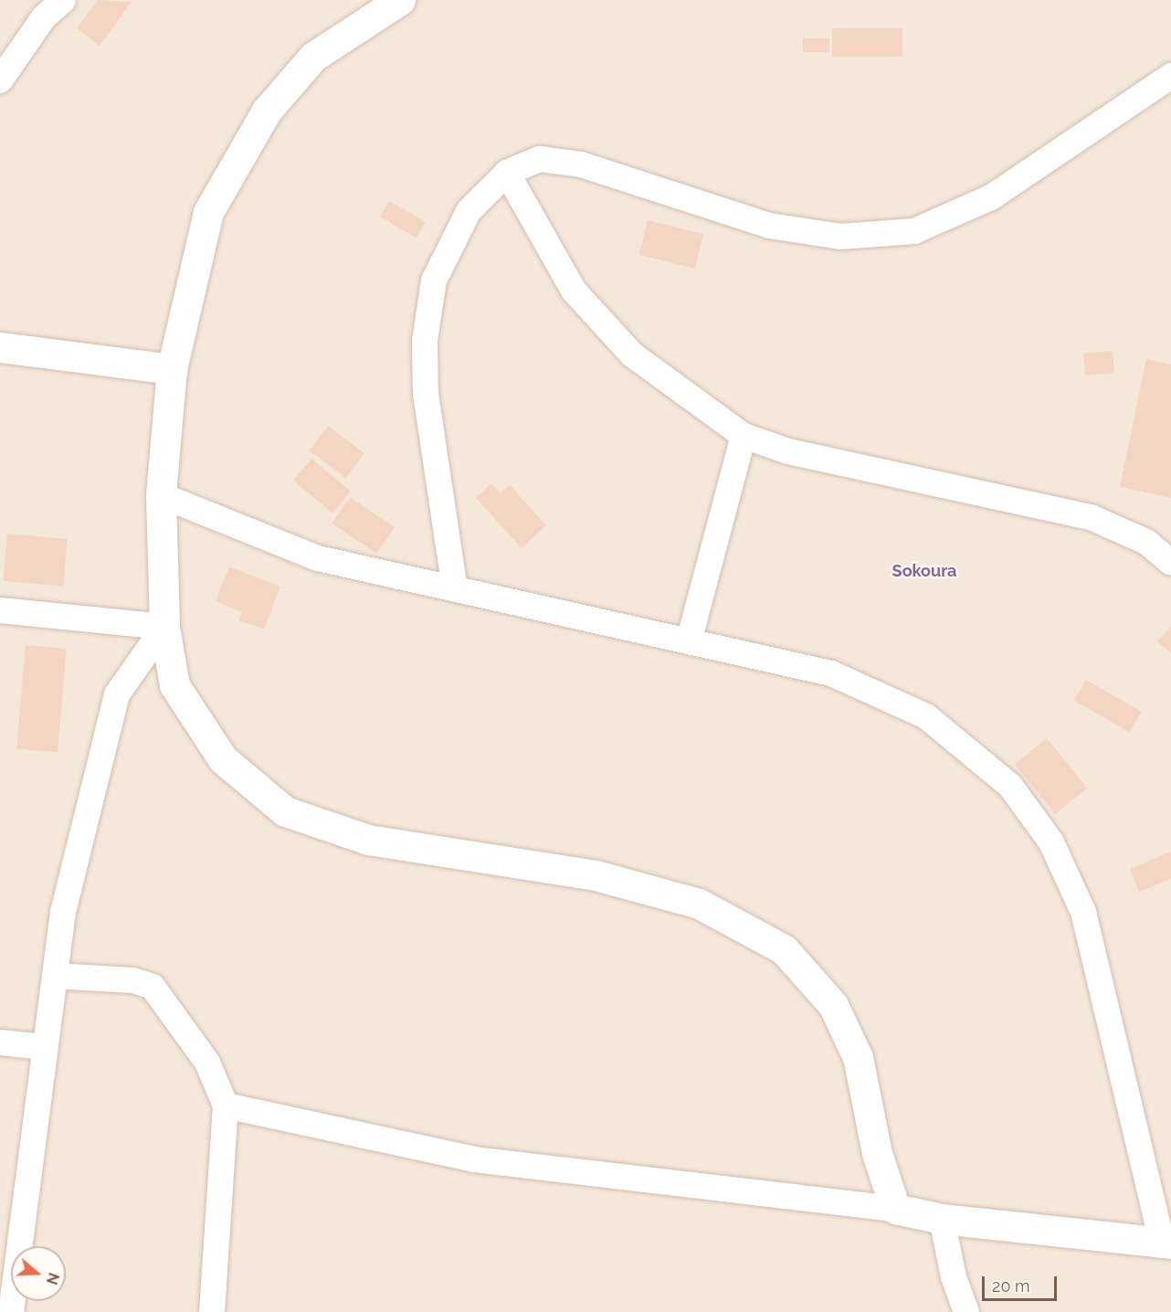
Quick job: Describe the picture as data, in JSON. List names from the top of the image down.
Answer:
{
  "districts": ["Sokoura"],
  "scale_bar": "20 m",
  "north": "right"
}
